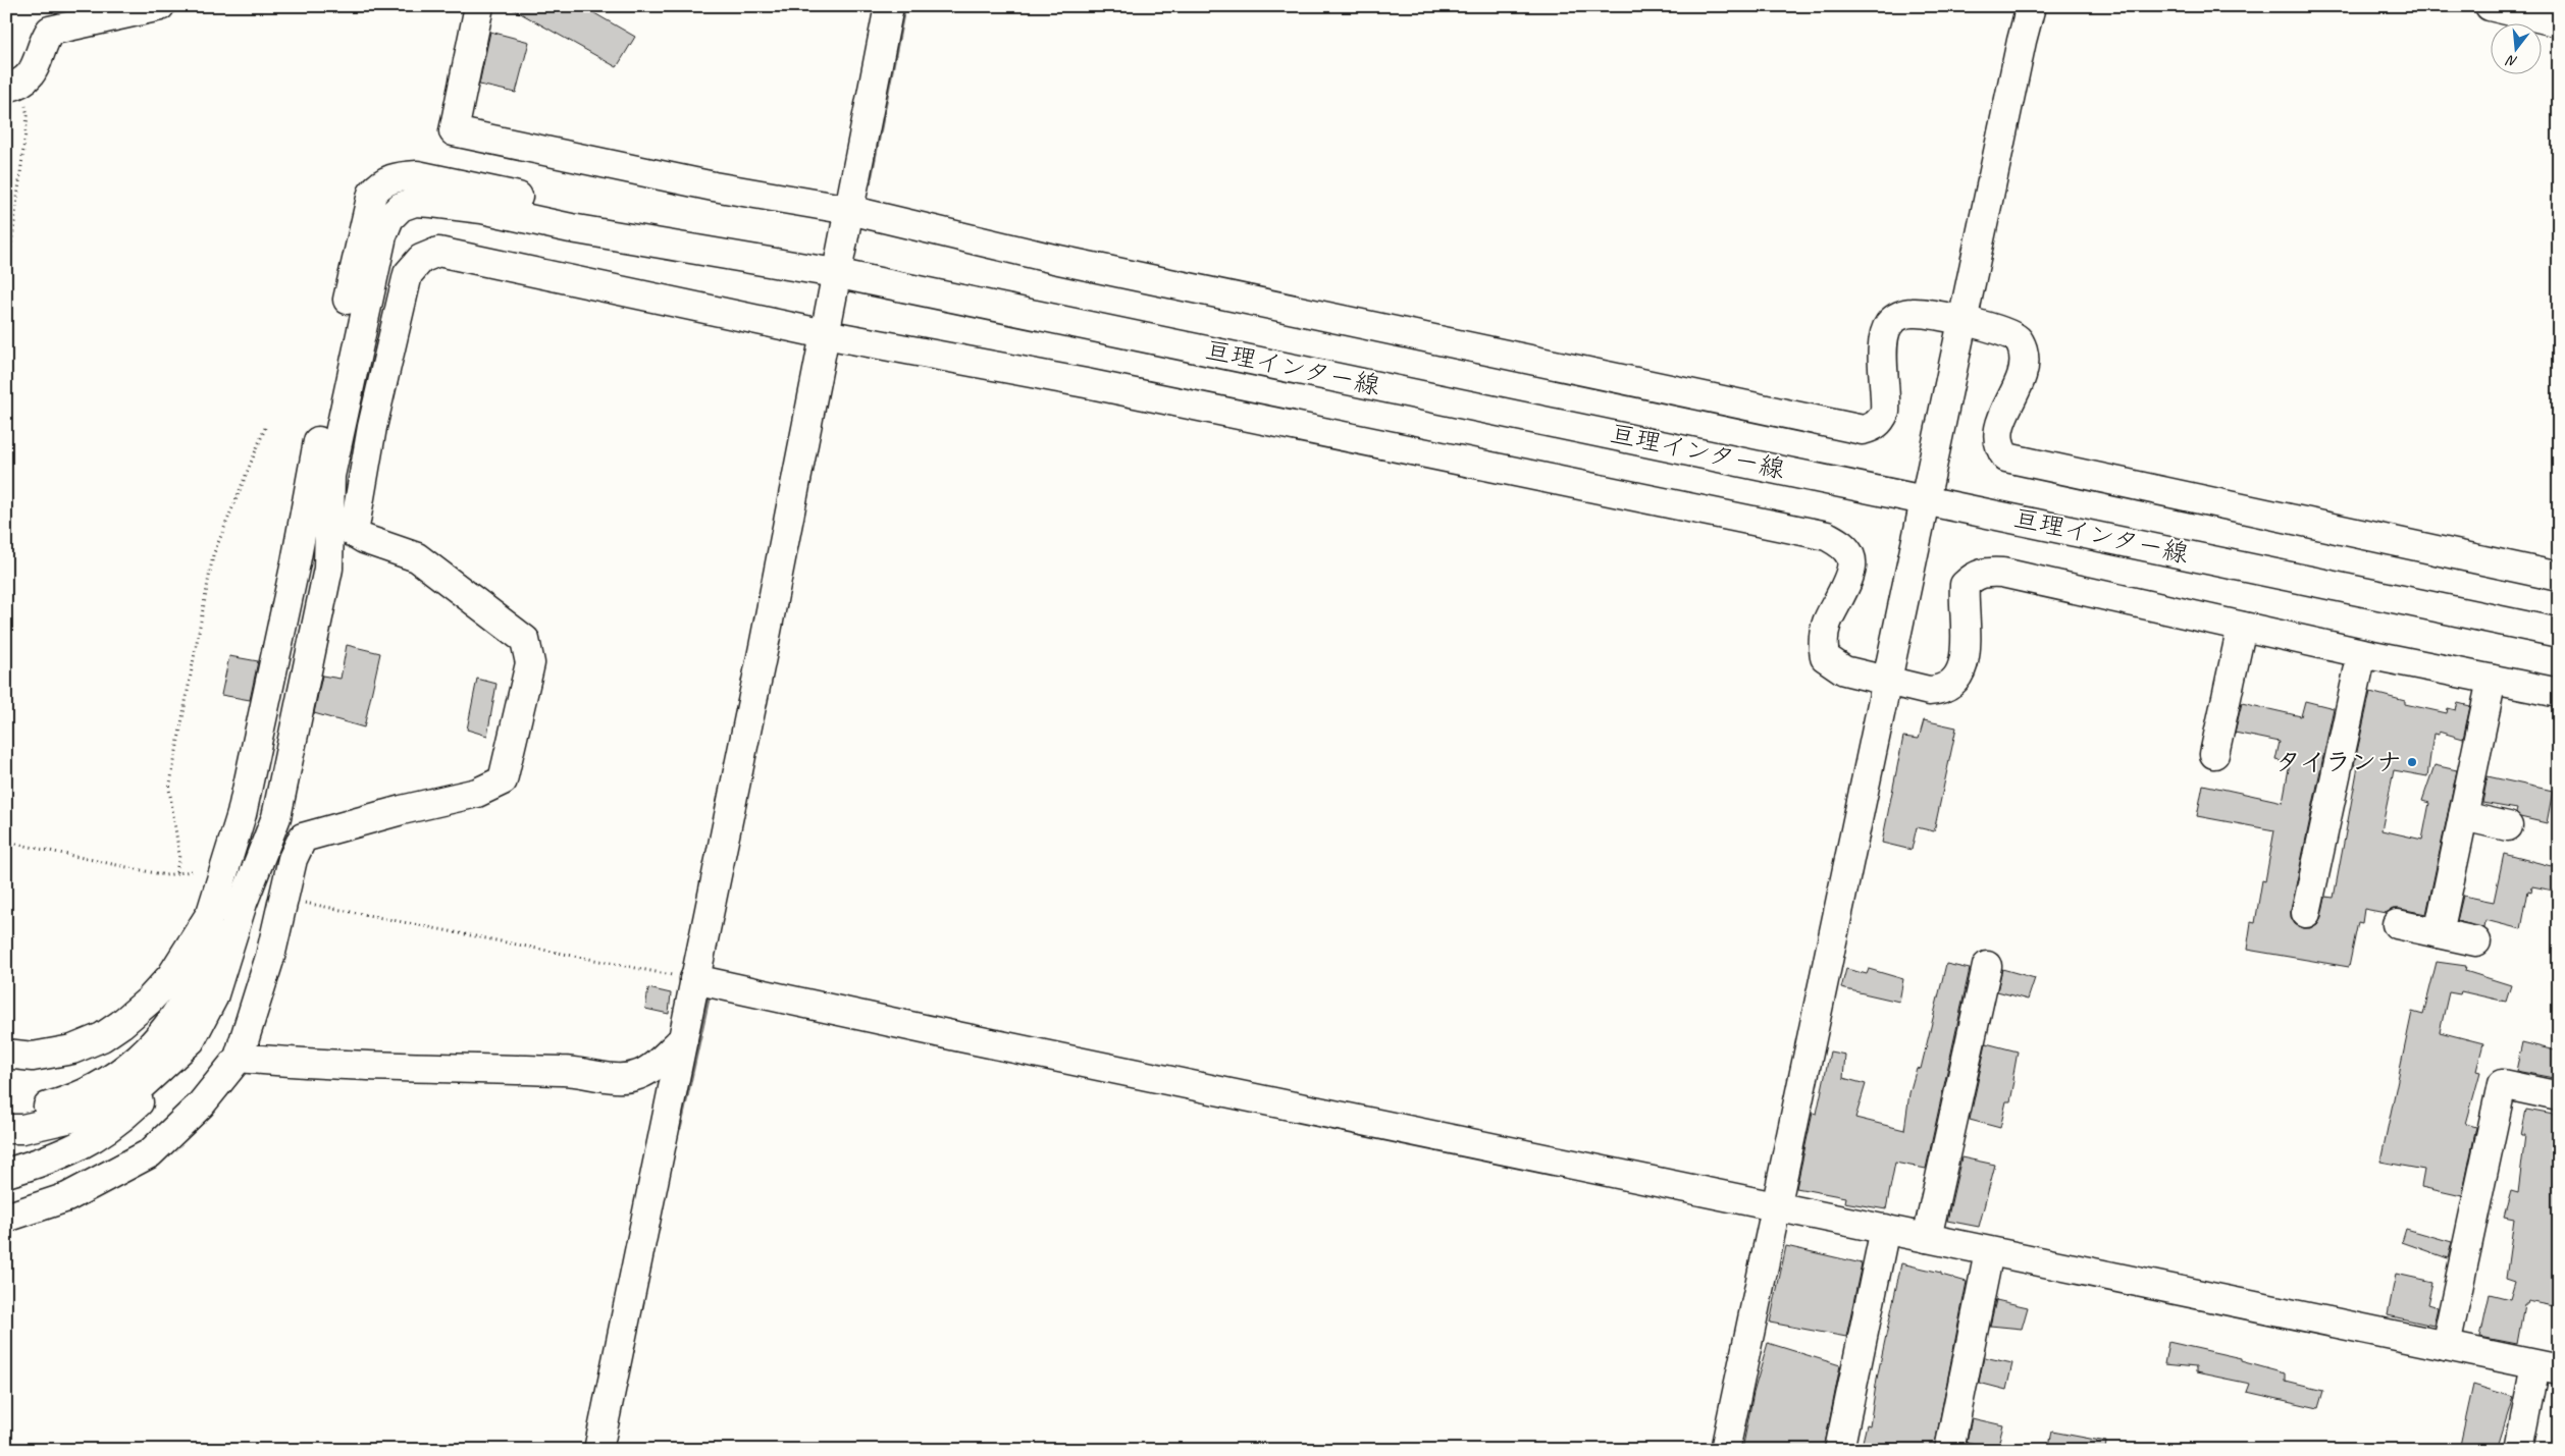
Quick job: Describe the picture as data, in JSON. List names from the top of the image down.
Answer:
{
  "streets": {
    "main road": ["亘理インター線"]
  },
  "places": ["タイランナ"],
  "north": "bottom"
}
